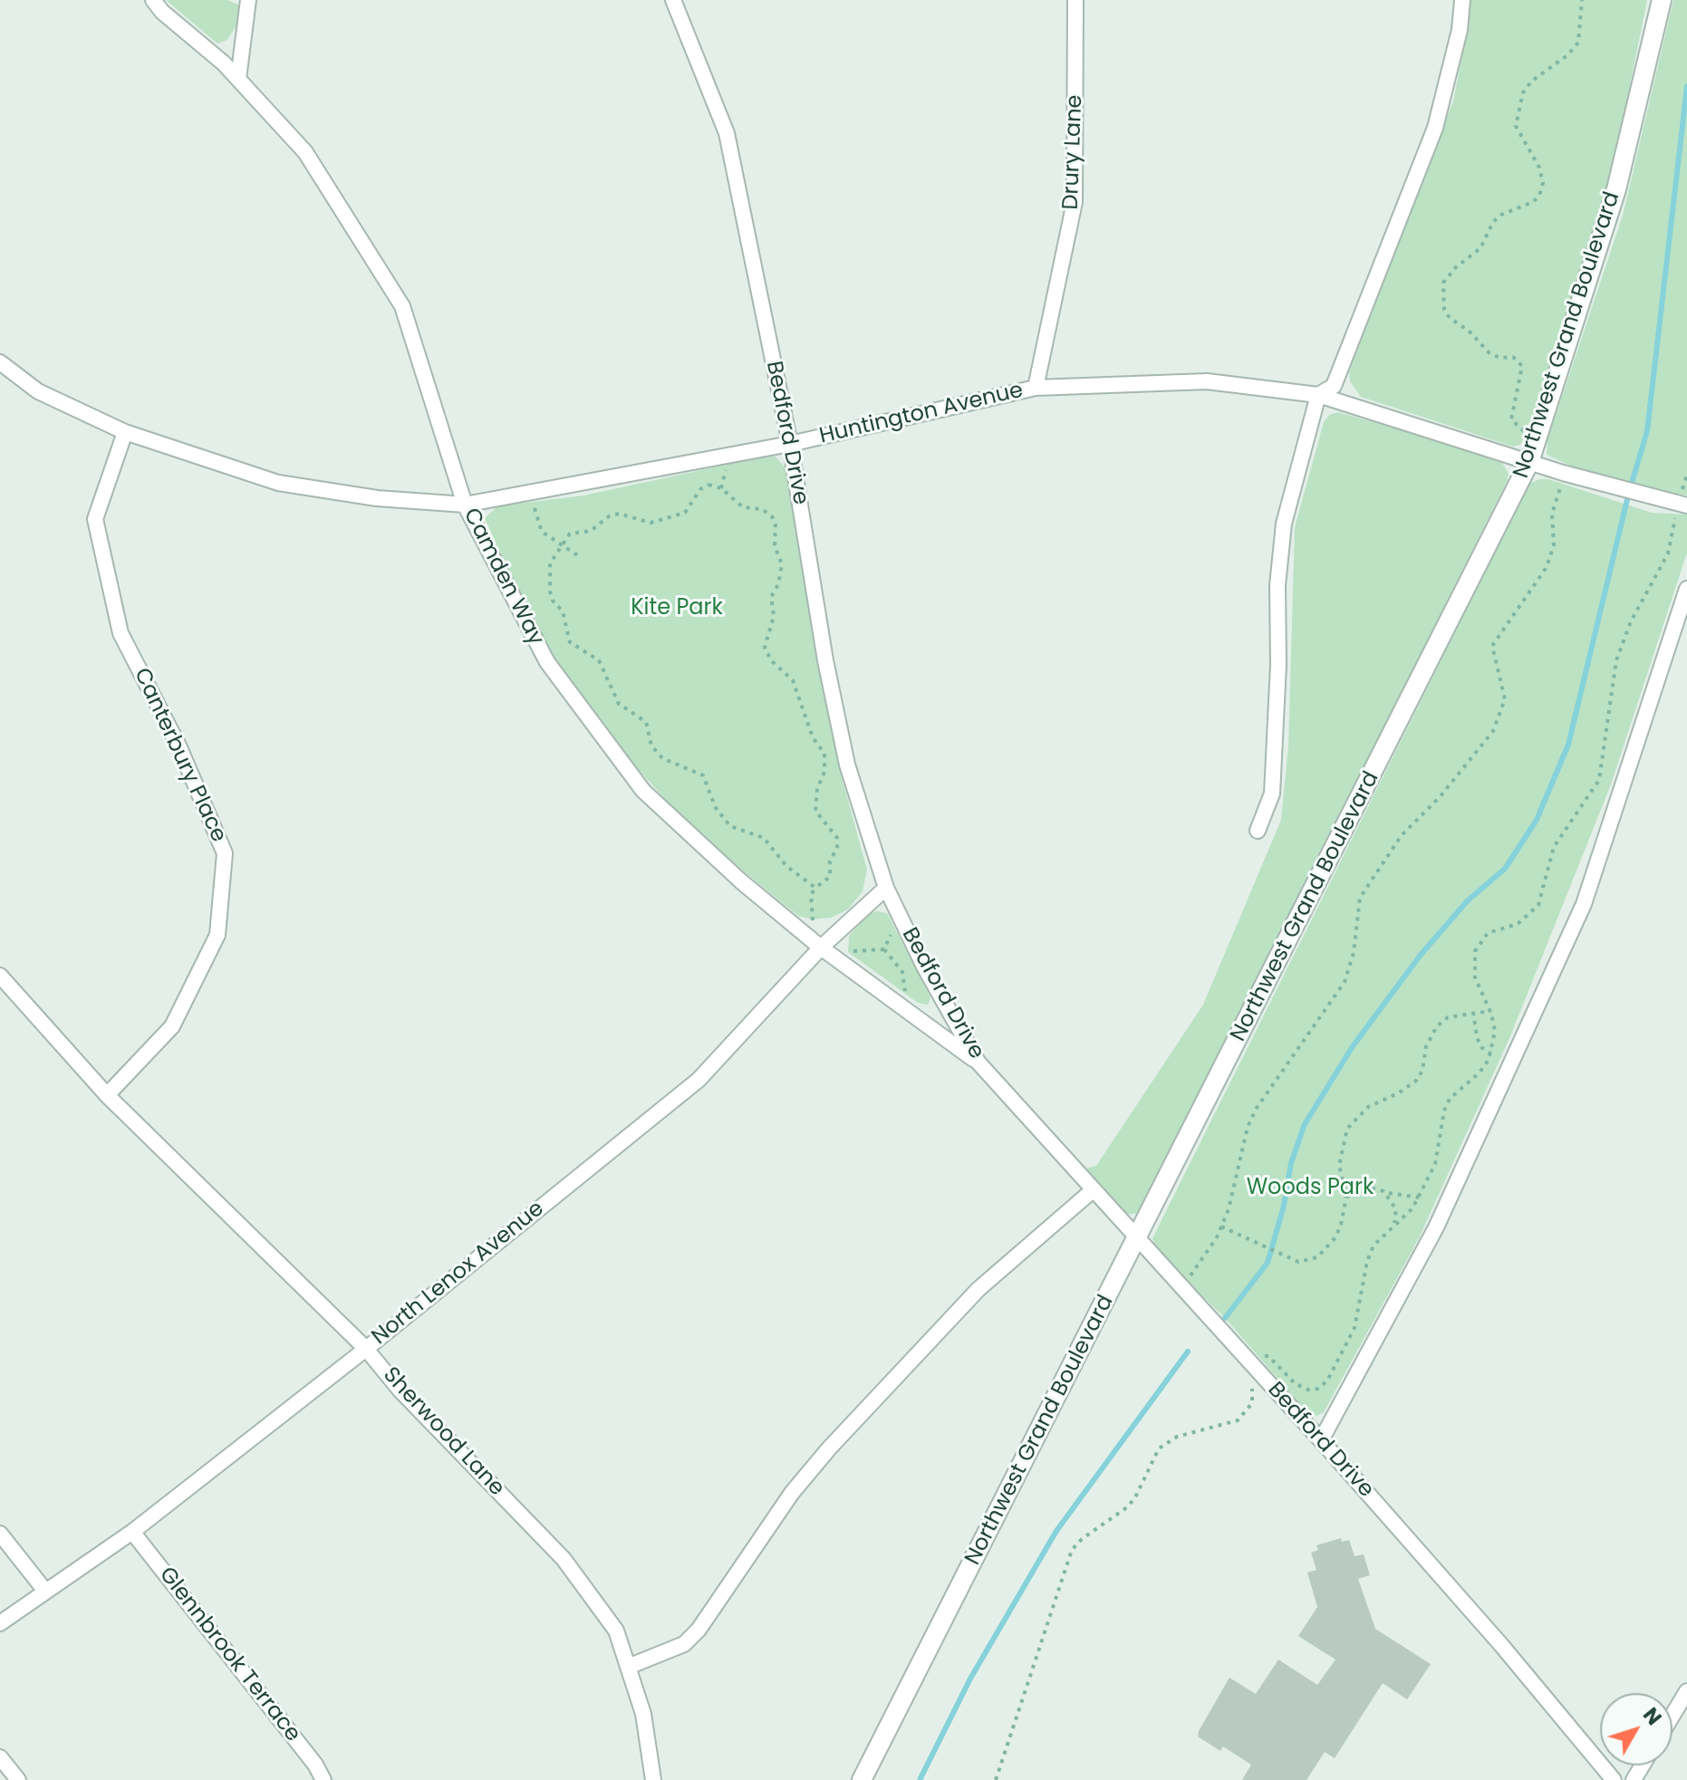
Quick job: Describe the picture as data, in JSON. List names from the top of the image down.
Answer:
{
  "streets": {
    "street": [
      "Drury Lane",
      "Northwest Grand Boulevard",
      "Huntington Avenue",
      "Bedford Drive",
      "Camden Way",
      "Canterbury Place",
      "North Lenox Avenue",
      "Sherwood Lane",
      "Glennbrook Terrace"
    ]
  },
  "crossings": [
    ["Drury Lane", "Huntington Avenue"],
    ["Northwest Grand Boulevard", "Huntington Avenue"],
    ["Northwest Grand Boulevard", "Bedford Drive"],
    ["Huntington Avenue", "Bedford Drive"],
    ["Huntington Avenue", "Camden Way"],
    ["Huntington Avenue", "Canterbury Place"],
    ["Bedford Drive", "Camden Way"],
    ["Bedford Drive", "North Lenox Avenue"],
    ["Camden Way", "North Lenox Avenue"],
    ["Canterbury Place", "Sherwood Lane"],
    ["North Lenox Avenue", "Sherwood Lane"],
    ["North Lenox Avenue", "Glennbrook Terrace"]
  ],
  "parks": ["Kite Park", "Woods Park"],
  "north": "top right"
}
